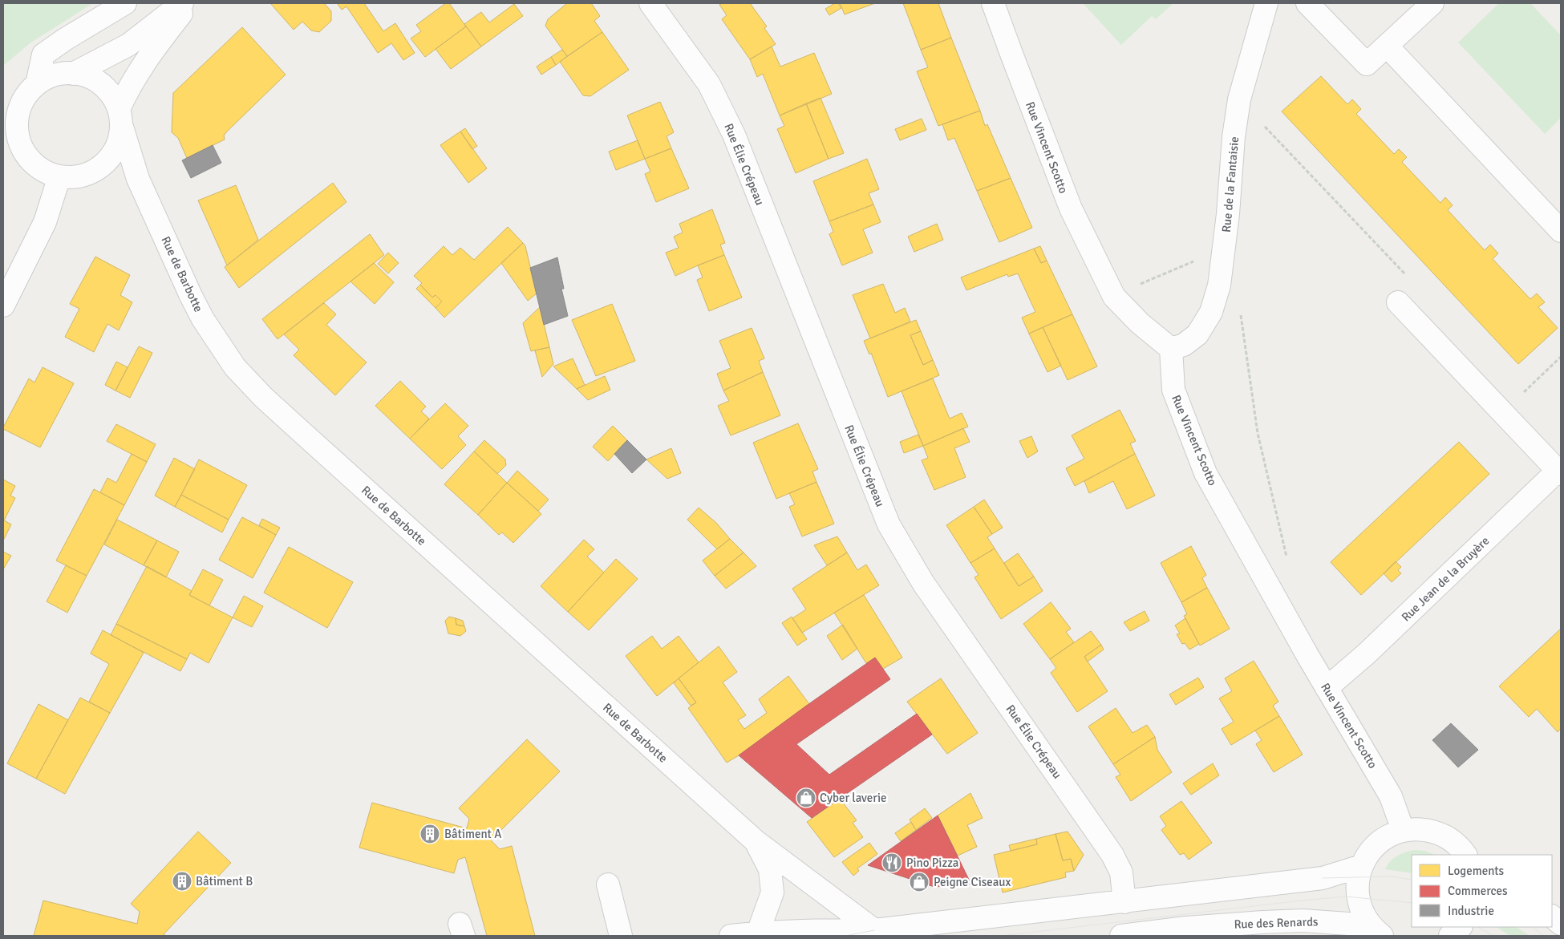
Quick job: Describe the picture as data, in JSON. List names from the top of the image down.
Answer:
{
  "streets": {
    "street": [
      "Rue Vincent Scotto",
      "Rue Élie Crépeau",
      "Rue de la Fantaisie",
      "Rue de Barbotte",
      "Rue Jean de la Bruyère",
      "Rue des Renards"
    ]
  },
  "crossings": [
    ["Rue Vincent Scotto", "Rue de la Fantaisie"],
    ["Rue Vincent Scotto", "Rue Jean de la Bruyère"]
  ],
  "places": {
    "shop": ["Cyber laverie", "Peigne Ciseaux"],
    "building": ["Bâtiment A", "Bâtiment B"],
    "restaurant": ["Pino Pizza"]
  },
  "legend": ["Logements", "Commerces", "Industrie"]
}
